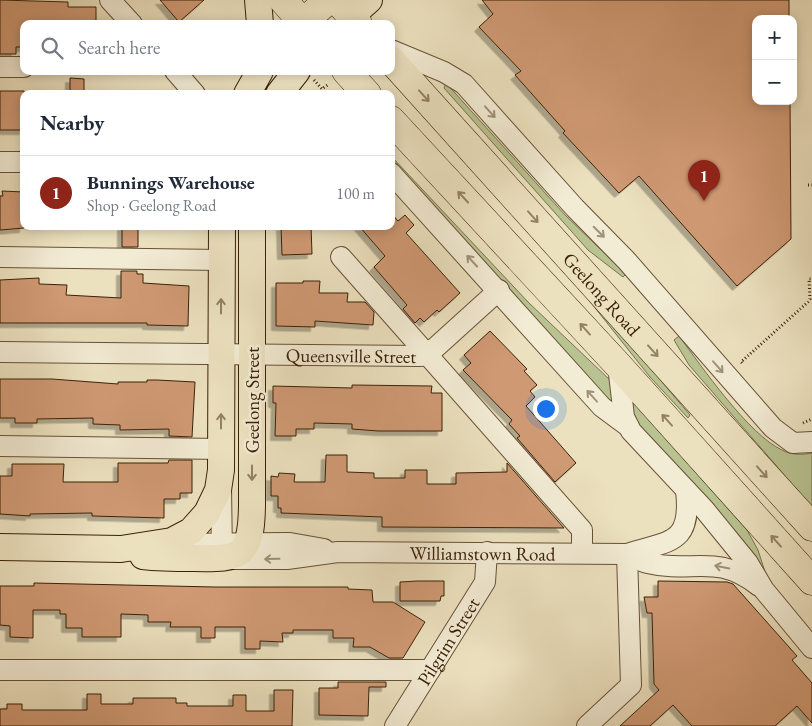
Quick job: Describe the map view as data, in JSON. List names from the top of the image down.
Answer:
{
  "streets": {
    "highway": ["Geelong Road"],
    "main road": ["Geelong Street", "Williamstown Road"],
    "street": ["Queensville Street", "Pilgrim Street"]
  },
  "crossings": [
    ["Geelong Road", "Queensville Street"],
    ["Geelong Road", "Williamstown Road"],
    ["Queensville Street", "Geelong Street"],
    ["Geelong Street", "Williamstown Road"],
    ["Williamstown Road", "Pilgrim Street"]
  ],
  "page": {
    "map_buttons": ["+", "−"],
    "search": "Search here",
    "heading": "Nearby",
    "list": [
      {
        "mark": "1",
        "name": "Bunnings Warehouse",
        "note": "Shop · Geelong Road",
        "value": "100 m"
      }
    ],
    "pins": "1"
  }
}
